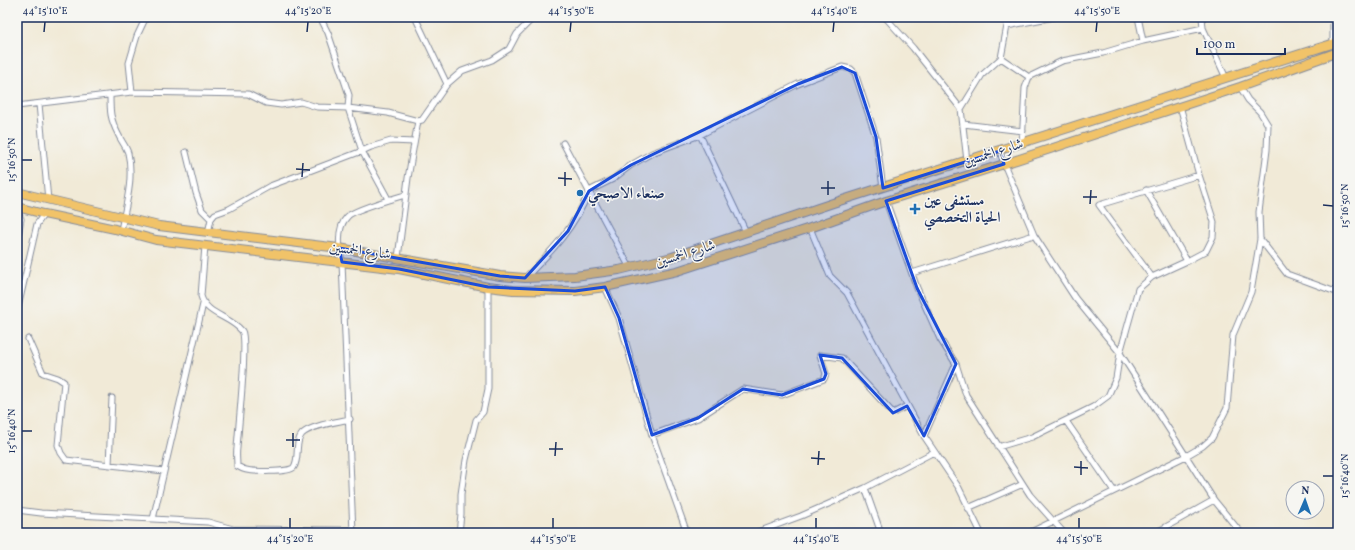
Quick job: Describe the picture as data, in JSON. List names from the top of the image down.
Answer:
{
  "streets": {
    "main road": ["شارع الخمسين"]
  },
  "places": {
    "other": ["صنعاء الاصبحي"],
    "health": ["مستشفى عين الحياة التخصصي"]
  },
  "scale_bar": "100 m",
  "north": "top",
  "coordinates": [
    "44°15'10\"E",
    "44°15'20\"E",
    "44°15'30\"E",
    "44°15'40\"E",
    "44°15'50\"E",
    "15°16'50\"N",
    "15°16'40\"N"
  ]
}
